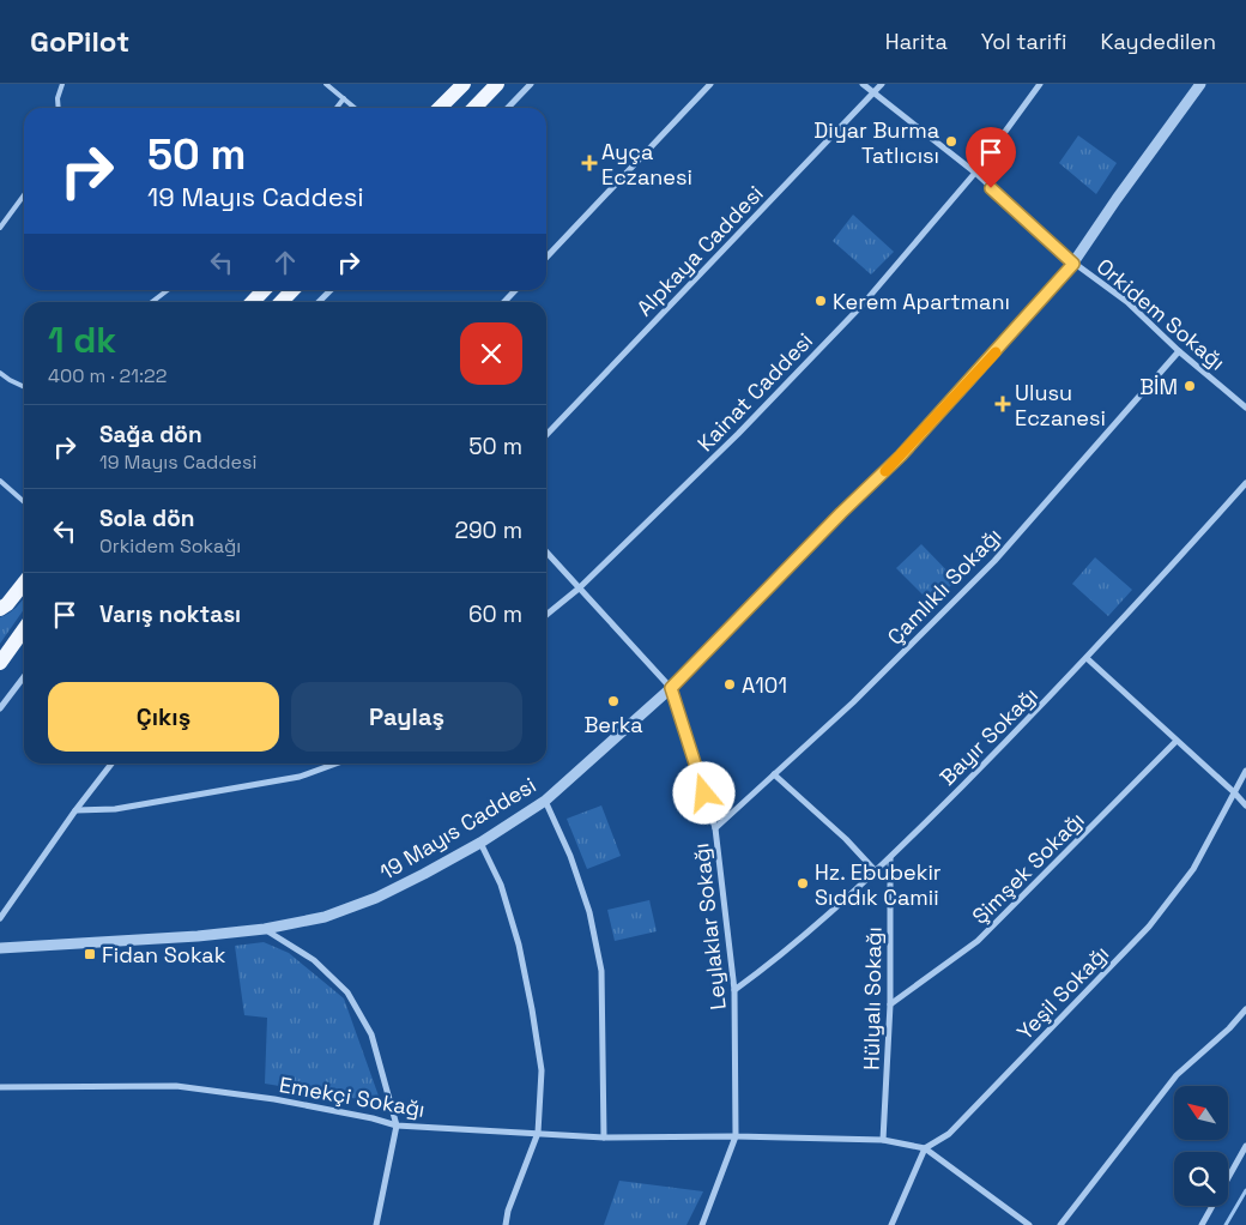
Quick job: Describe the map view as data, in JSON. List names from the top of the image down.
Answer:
{
  "streets": {
    "street": [
      "Alpkaya Caddesi",
      "Orkidem Sokağı",
      "Kainat Caddesi",
      "Çamlıklı Sokağı",
      "Bayır Sokağı",
      "19 Mayıs Caddesi",
      "Şimşek Sokağı",
      "Leylaklar Sokağı",
      "Yeşil Sokağı",
      "Hülyalı Sokağı",
      "Emekçi Sokağı"
    ]
  },
  "crossings": [
    ["Alpkaya Caddesi", "Orkidem Sokağı"],
    ["Orkidem Sokağı", "Kainat Caddesi"],
    ["Orkidem Sokağı", "Çamlıklı Sokağı"],
    ["Orkidem Sokağı", "19 Mayıs Caddesi"],
    ["Kainat Caddesi", "Leylaklar Sokağı"],
    ["Çamlıklı Sokağı", "Leylaklar Sokağı"],
    ["Bayır Sokağı", "Leylaklar Sokağı"],
    ["Bayır Sokağı", "Hülyalı Sokağı"],
    ["19 Mayıs Caddesi", "Leylaklar Sokağı"],
    ["Şimşek Sokağı", "Hülyalı Sokağı"],
    ["Leylaklar Sokağı", "Emekçi Sokağı"]
  ],
  "places": {
    "other": [
      "Diyar Burma Tatlıcısı",
      "Kerem Apartmanı",
      "BİM",
      "A101",
      "Berka",
      "Hz. Ebubekir Sıddık Camii"
    ],
    "health": ["Ayça Eczanesi", "Ulusu Eczanesi"],
    "transit": ["Fidan Sokak"]
  },
  "north": "top left",
  "page": {
    "header": "GoPilot",
    "nav": ["Harita", "Yol tarifi", "Kaydedilen"],
    "turn": ["50 m", "19 Mayıs Caddesi"],
    "heading": ["1 dk", "400 m · 21:22"],
    "list": [
      {
        "name": "Sağa dön",
        "note": "19 Mayıs Caddesi",
        "value": "50 m"
      },
      {
        "name": "Sola dön",
        "note": "Orkidem Sokağı",
        "value": "290 m"
      },
      {
        "name": "Varış noktası",
        "value": "60 m"
      }
    ],
    "buttons": ["Çıkış", "Paylaş"]
  }
}
